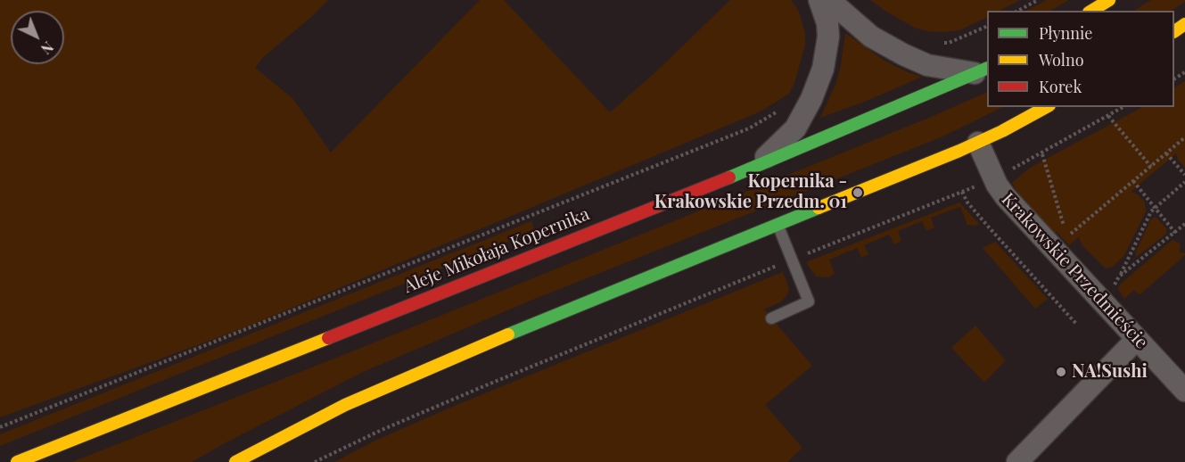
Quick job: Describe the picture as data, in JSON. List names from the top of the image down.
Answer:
{
  "streets": {
    "main road": ["Aleje Mikołaja Kopernika"],
    "street": ["Krakowskie Przedmieście"]
  },
  "places": ["Kopernika - Krakowskie Przedm. 01", "NA!Sushi"],
  "legend": ["Płynnie", "Wolno", "Korek"],
  "north": "bottom right"
}
